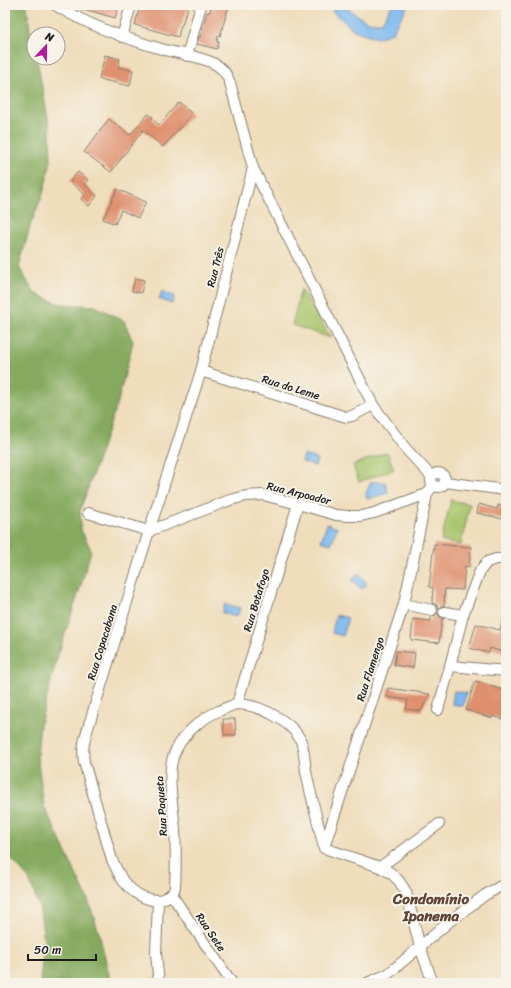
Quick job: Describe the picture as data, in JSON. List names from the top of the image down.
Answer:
{
  "streets": {
    "street": [
      "Rua Três",
      "Rua do Leme",
      "Rua Arpoador",
      "Rua Botafogo",
      "Rua Copacabana",
      "Rua Flamengo",
      "Rua Paqueta",
      "Rua Sete"
    ]
  },
  "crossings": [
    ["Rua Três", "Rua do Leme"],
    ["Rua Três", "Rua Copacabana"],
    ["Rua do Leme", "Rua Copacabana"],
    ["Rua Arpoador", "Rua Botafogo"],
    ["Rua Arpoador", "Rua Copacabana"],
    ["Rua Arpoador", "Rua Flamengo"],
    ["Rua Botafogo", "Rua Paqueta"],
    ["Rua Paqueta", "Rua Sete"]
  ],
  "districts": ["Condomínio Ipanema"],
  "scale_bar": "50 m",
  "north": "top"
}
